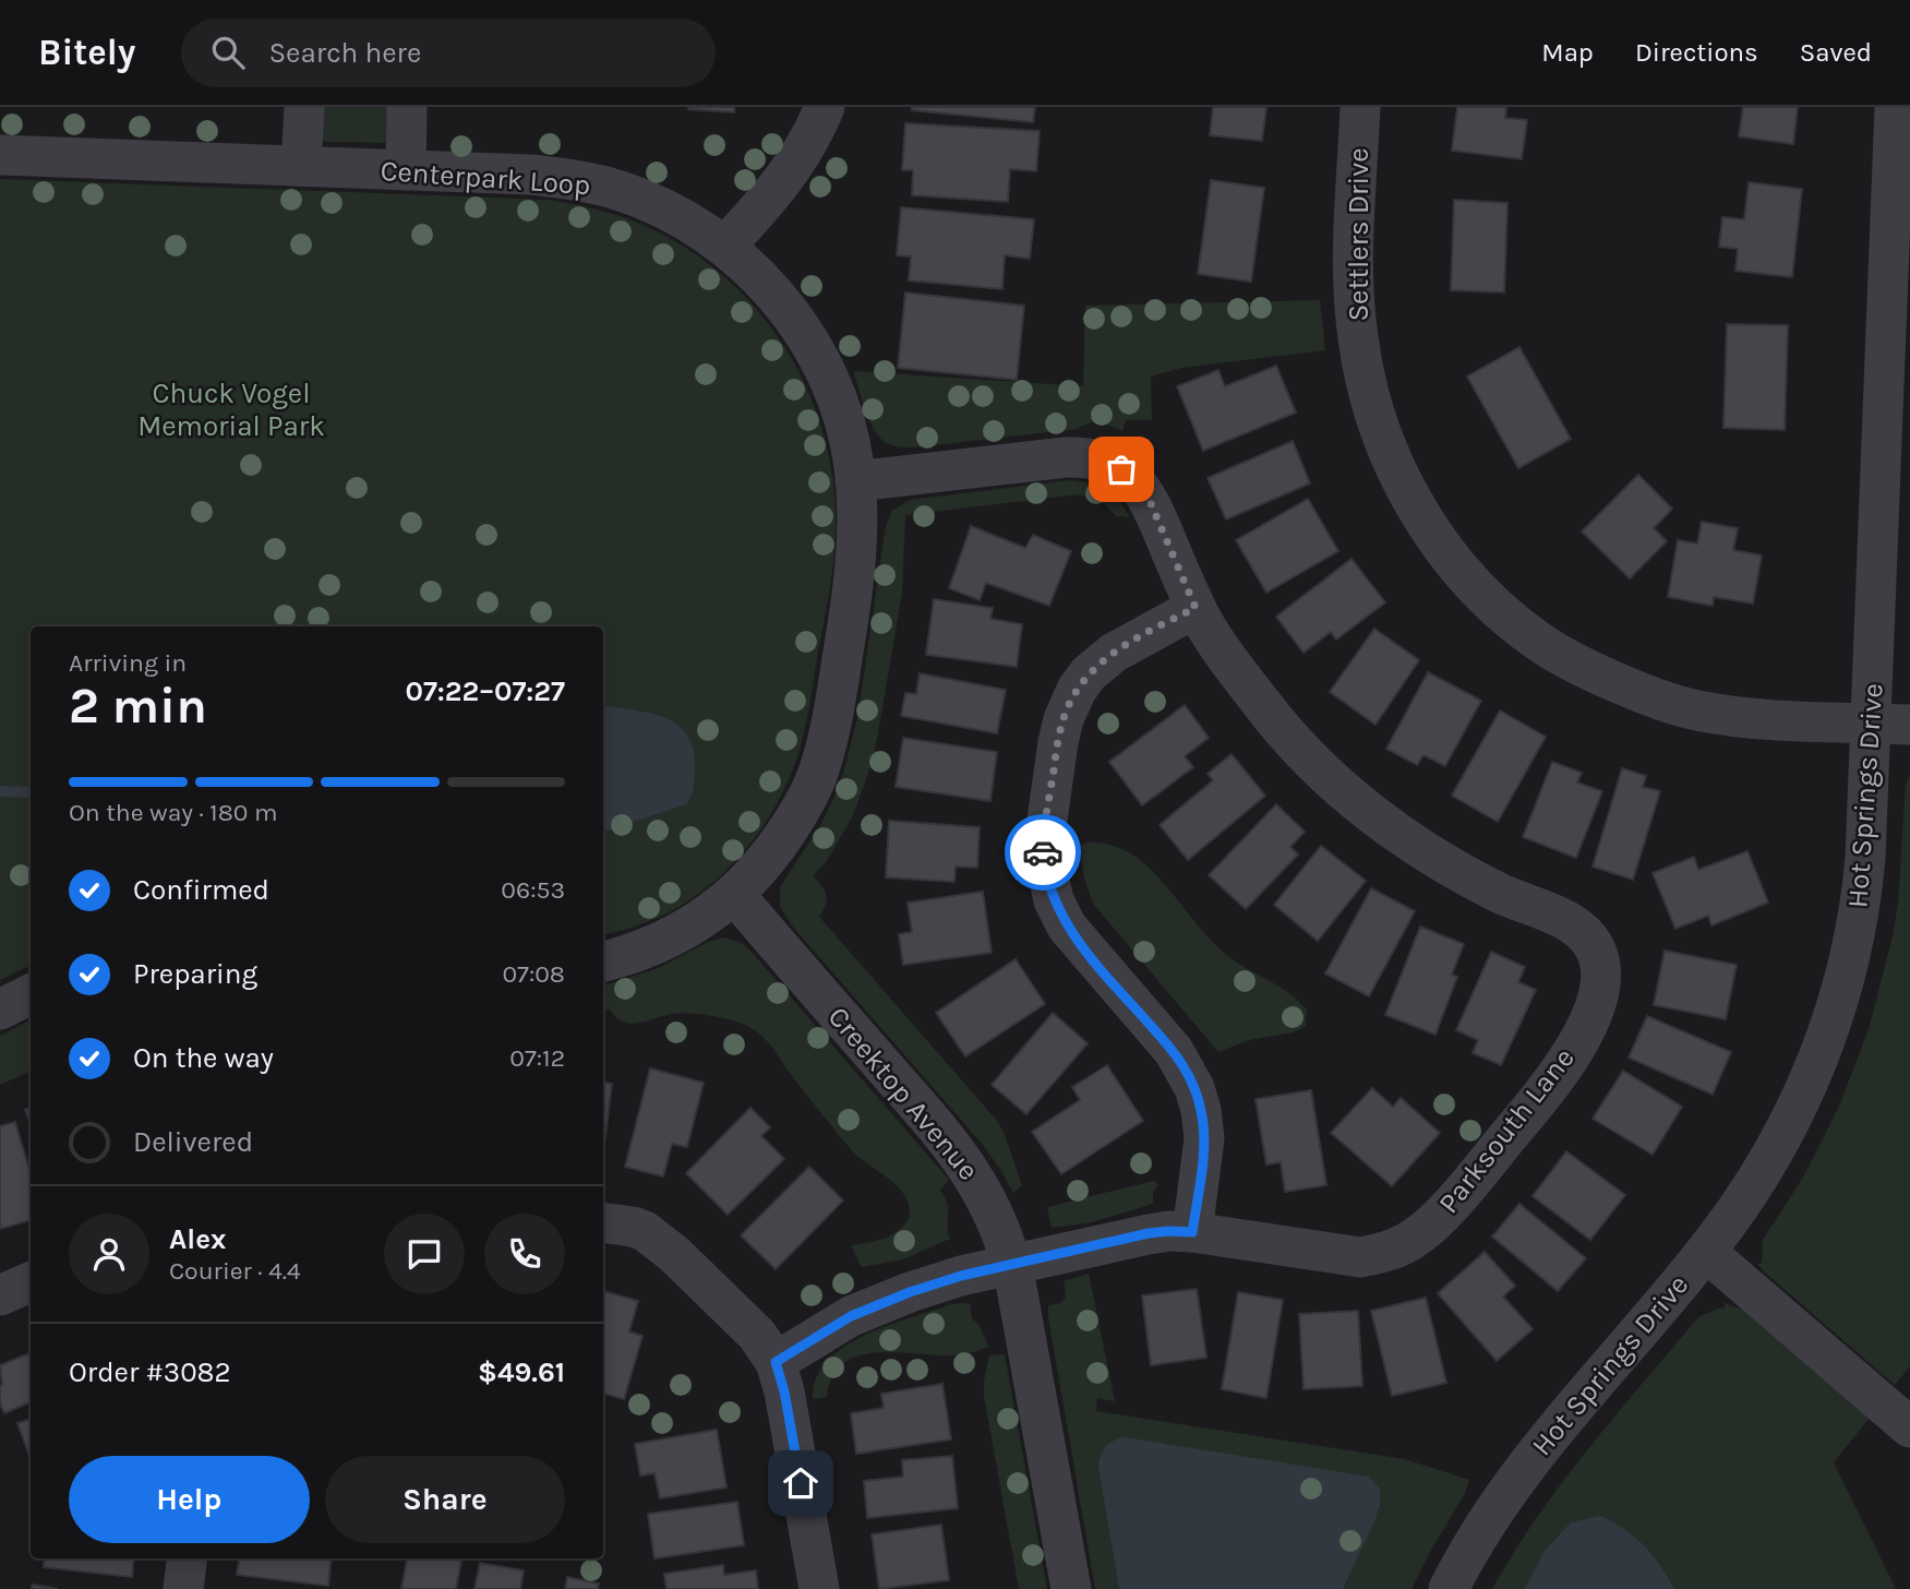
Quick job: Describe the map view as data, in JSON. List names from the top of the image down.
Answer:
{
  "streets": {
    "street": [
      "Centerpark Loop",
      "Settlers Drive",
      "Hot Springs Drive",
      "Creektop Avenue",
      "Parksouth Lane"
    ]
  },
  "crossings": [
    ["Centerpark Loop", "Creektop Avenue"],
    ["Centerpark Loop", "Parksouth Lane"],
    ["Settlers Drive", "Hot Springs Drive"],
    ["Creektop Avenue", "Parksouth Lane"]
  ],
  "parks": ["Chuck Vogel Memorial Park"],
  "page": {
    "header": "Bitely",
    "search": "Search here",
    "nav": ["Map", "Directions", "Saved"],
    "heading": ["2 min", "Arriving in", "07:22–07:27"],
    "panel": [
      "Alex",
      "Courier · 4.4",
      "Order #3082",
      "$49.61"
    ],
    "bar": "On the way · 180 m",
    "list": [
      ["Confirmed", "06:53"],
      ["Preparing", "07:08"],
      ["On the way", "07:12"],
      "Delivered"
    ],
    "buttons": ["Help", "Share"]
  }
}
